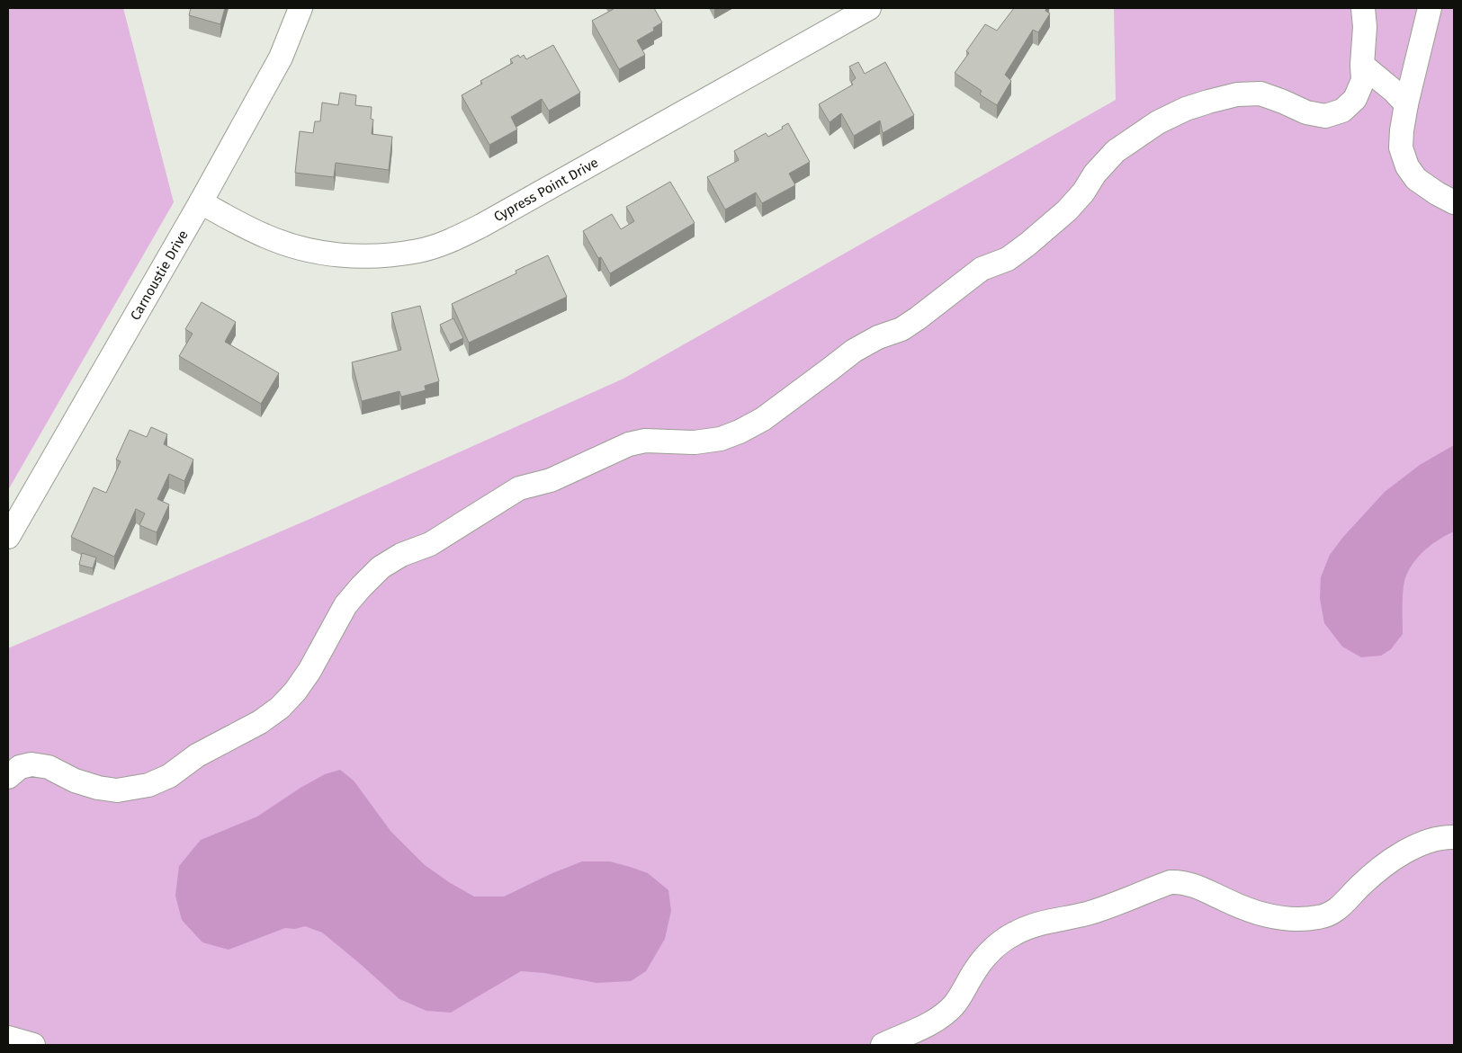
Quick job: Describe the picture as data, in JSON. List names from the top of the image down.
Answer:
{
  "streets": {
    "street": ["Cypress Point Drive", "Carnoustie Drive"]
  },
  "crossings": [
    ["Cypress Point Drive", "Carnoustie Drive"]
  ]
}
